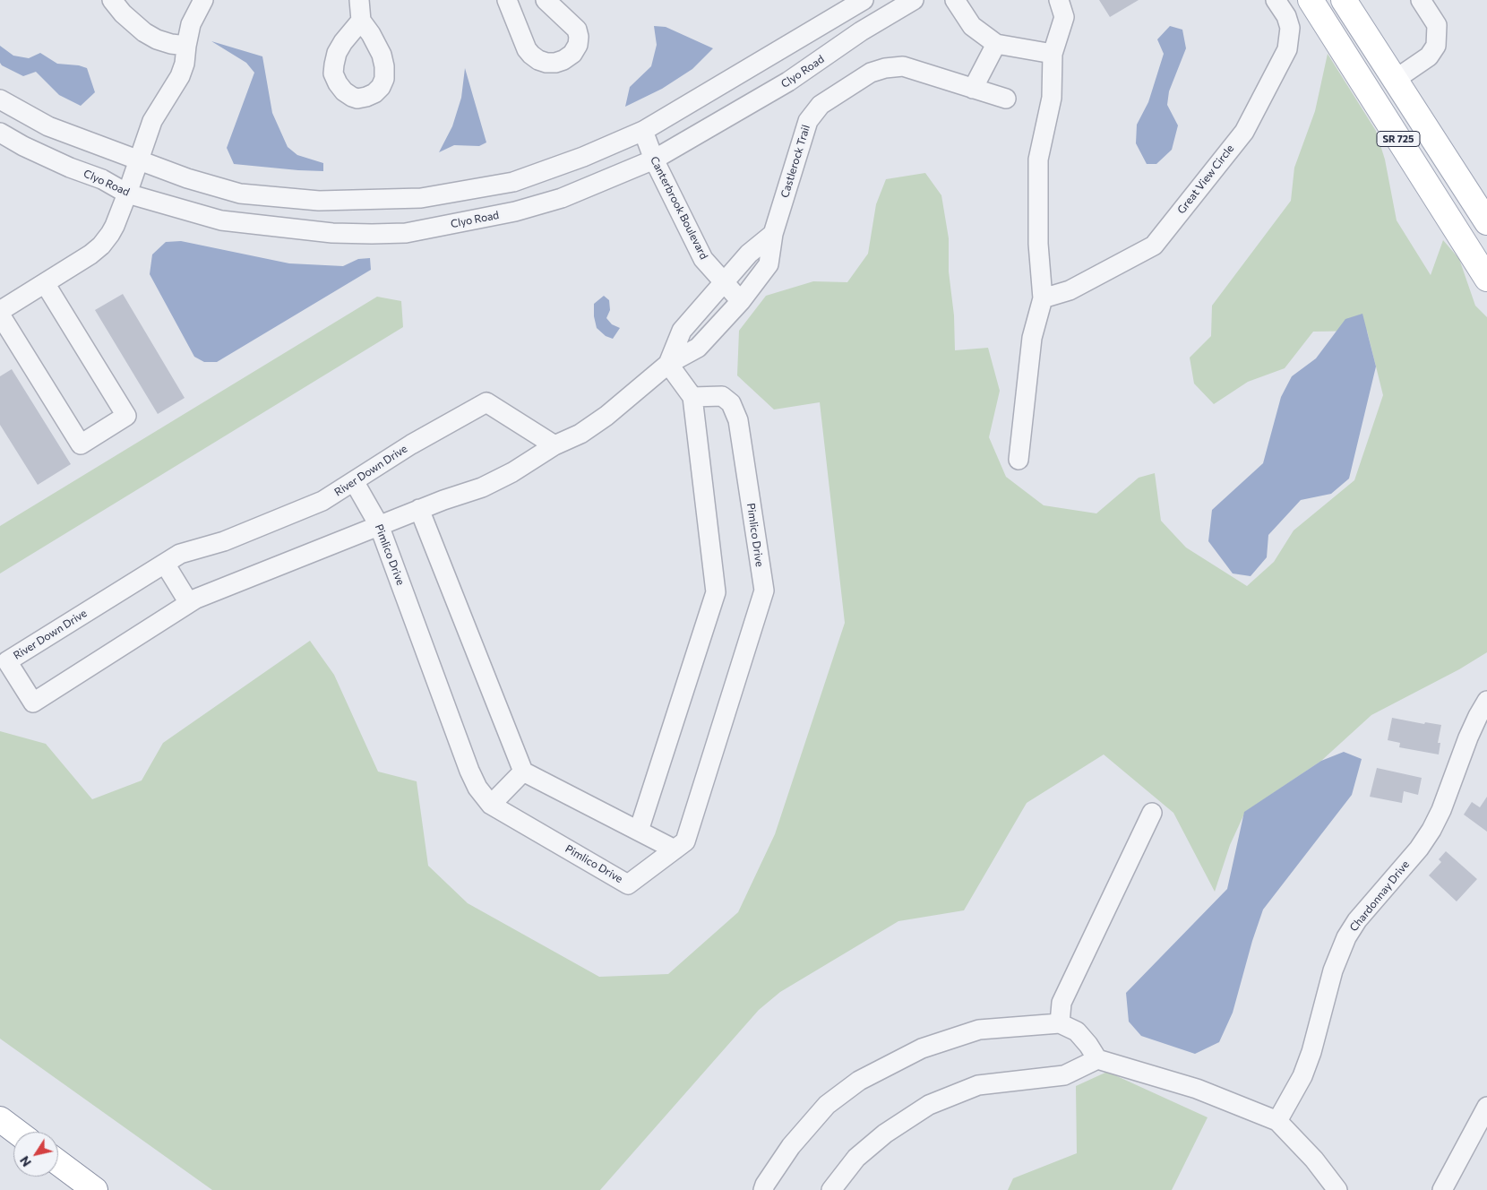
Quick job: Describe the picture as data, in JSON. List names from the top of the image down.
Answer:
{
  "streets": {
    "main road": ["SR 725"],
    "street": [
      "Clyo Road",
      "Castlerock Trail",
      "Great View Circle",
      "Canterbrook Boulevard",
      "River Down Drive",
      "Pimlico Drive",
      "Chardonnay Drive"
    ]
  },
  "crossings": [
    ["Clyo Road", "Canterbrook Boulevard"],
    ["Castlerock Trail", "Canterbrook Boulevard"],
    ["Castlerock Trail", "River Down Drive"],
    ["Canterbrook Boulevard", "River Down Drive"],
    ["River Down Drive", "Pimlico Drive"]
  ],
  "north": "bottom left"
}
